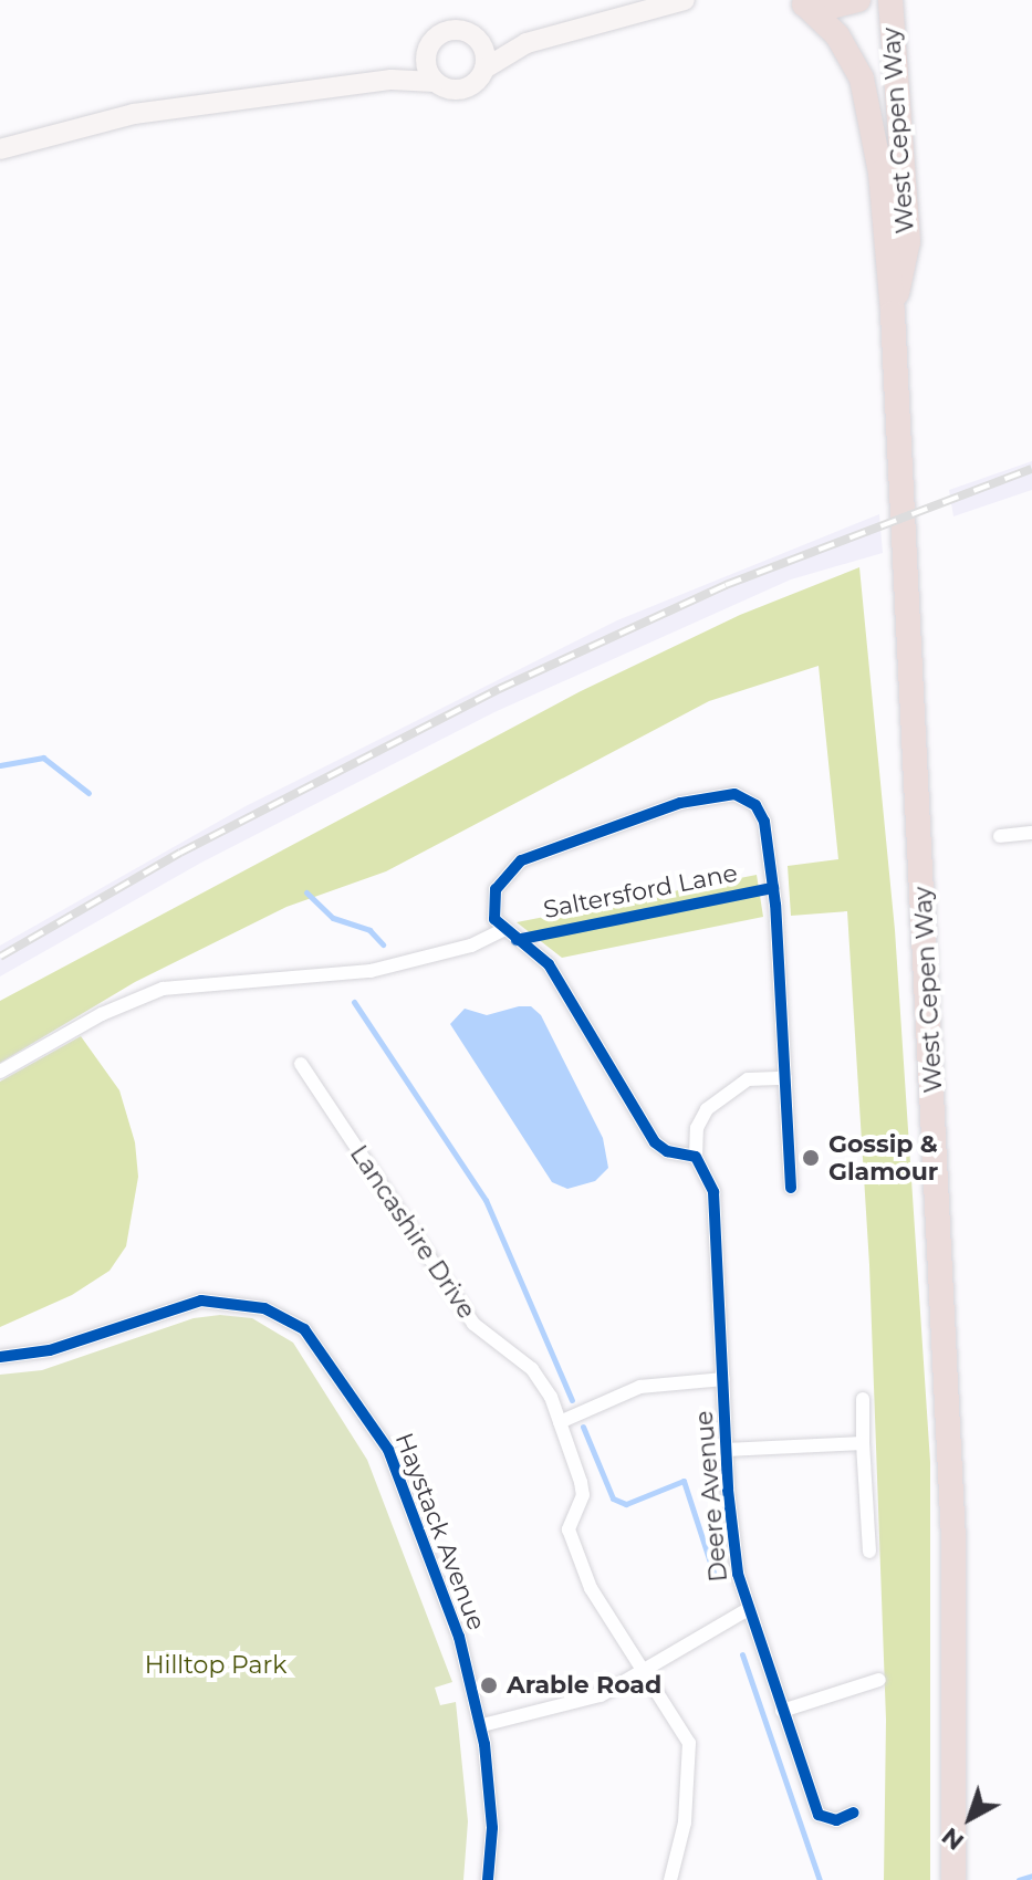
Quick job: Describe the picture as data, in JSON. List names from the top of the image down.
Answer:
{
  "streets": {
    "highway": ["West Cepen Way"],
    "street": ["Lancashire Drive", "Deere Avenue", "Haystack Avenue"],
    "cycle path": ["Saltersford Lane"]
  },
  "parks": ["Hilltop Park"],
  "places": ["Gossip & Glamour", "Arable Road"],
  "north": "bottom left"
}
